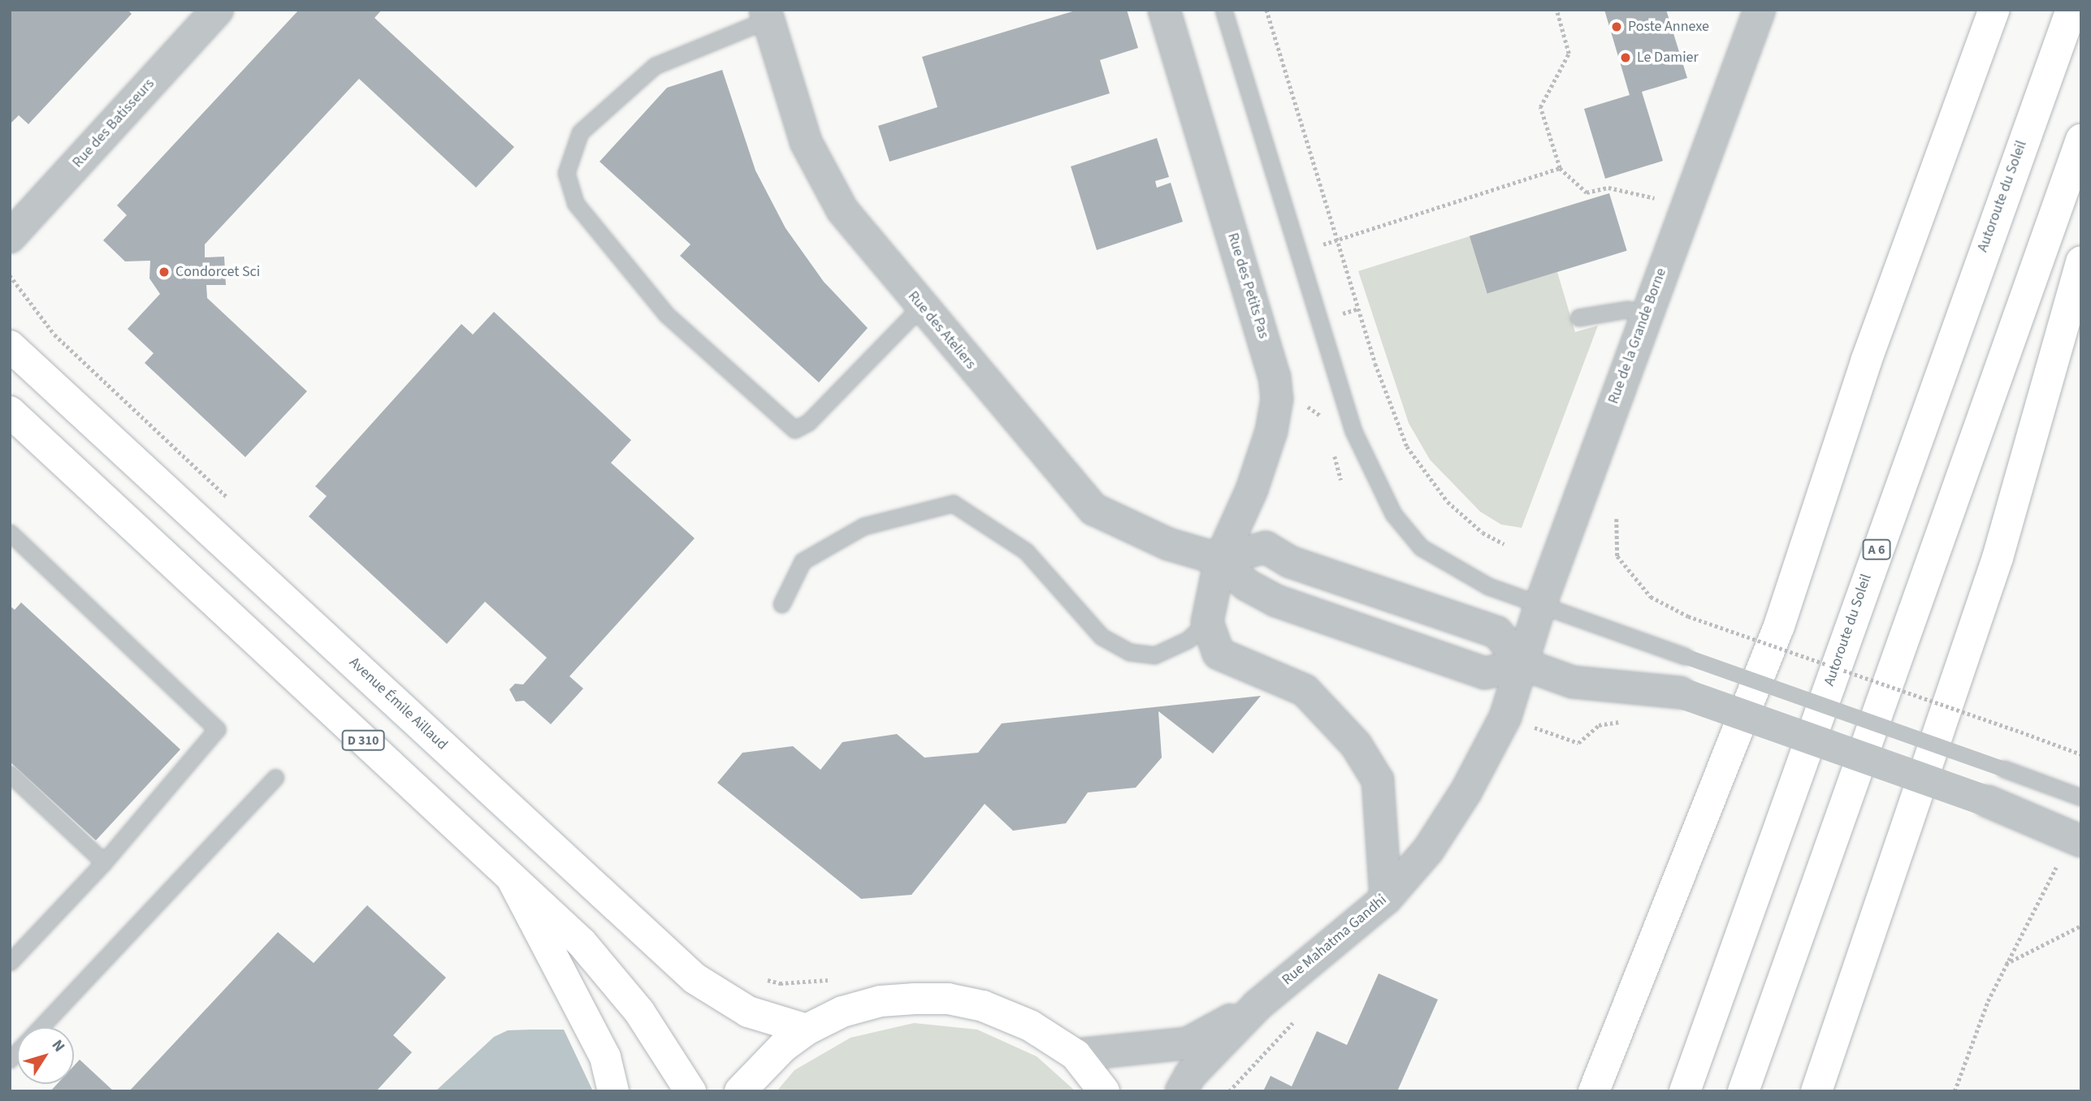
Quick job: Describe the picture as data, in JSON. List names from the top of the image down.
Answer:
{
  "streets": {
    "main road": [
      "Autoroute du Soleil",
      "A 6",
      "Avenue Émile Aillaud",
      "D 310"
    ],
    "street": [
      "Rue des Batisseurs",
      "Rue des Petits Pas",
      "Rue des Ateliers",
      "Rue de la Grande Borne",
      "Rue Mahatma Gandhi"
    ]
  },
  "crossings": [
    ["Rue des Petits Pas", "Rue des Ateliers"],
    ["Rue de la Grande Borne", "Rue Mahatma Gandhi"]
  ],
  "places": ["Poste Annexe", "Le Damier", "Condorcet Sci"],
  "north": "top right"
}
